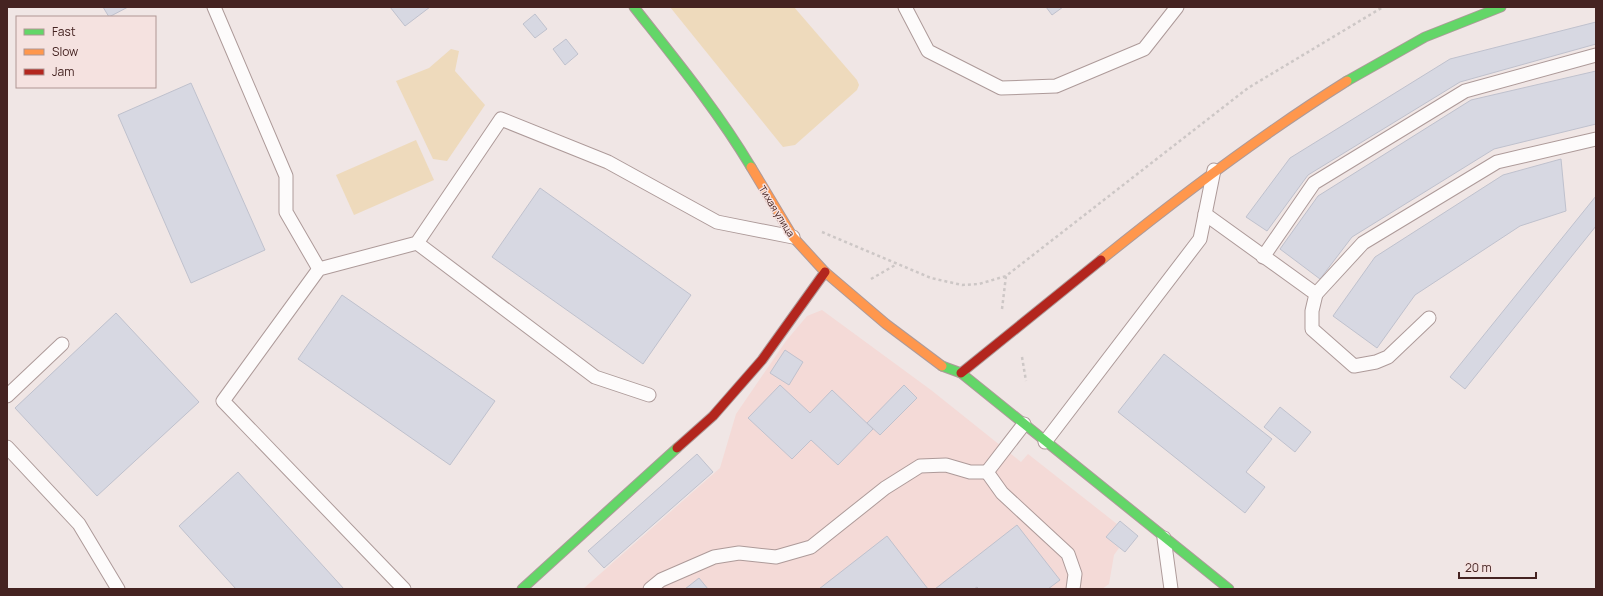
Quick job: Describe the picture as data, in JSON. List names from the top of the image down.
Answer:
{
  "streets": {
    "street": ["Тихая улица"]
  },
  "legend": ["Fast", "Slow", "Jam"],
  "scale_bar": "20 m"
}
